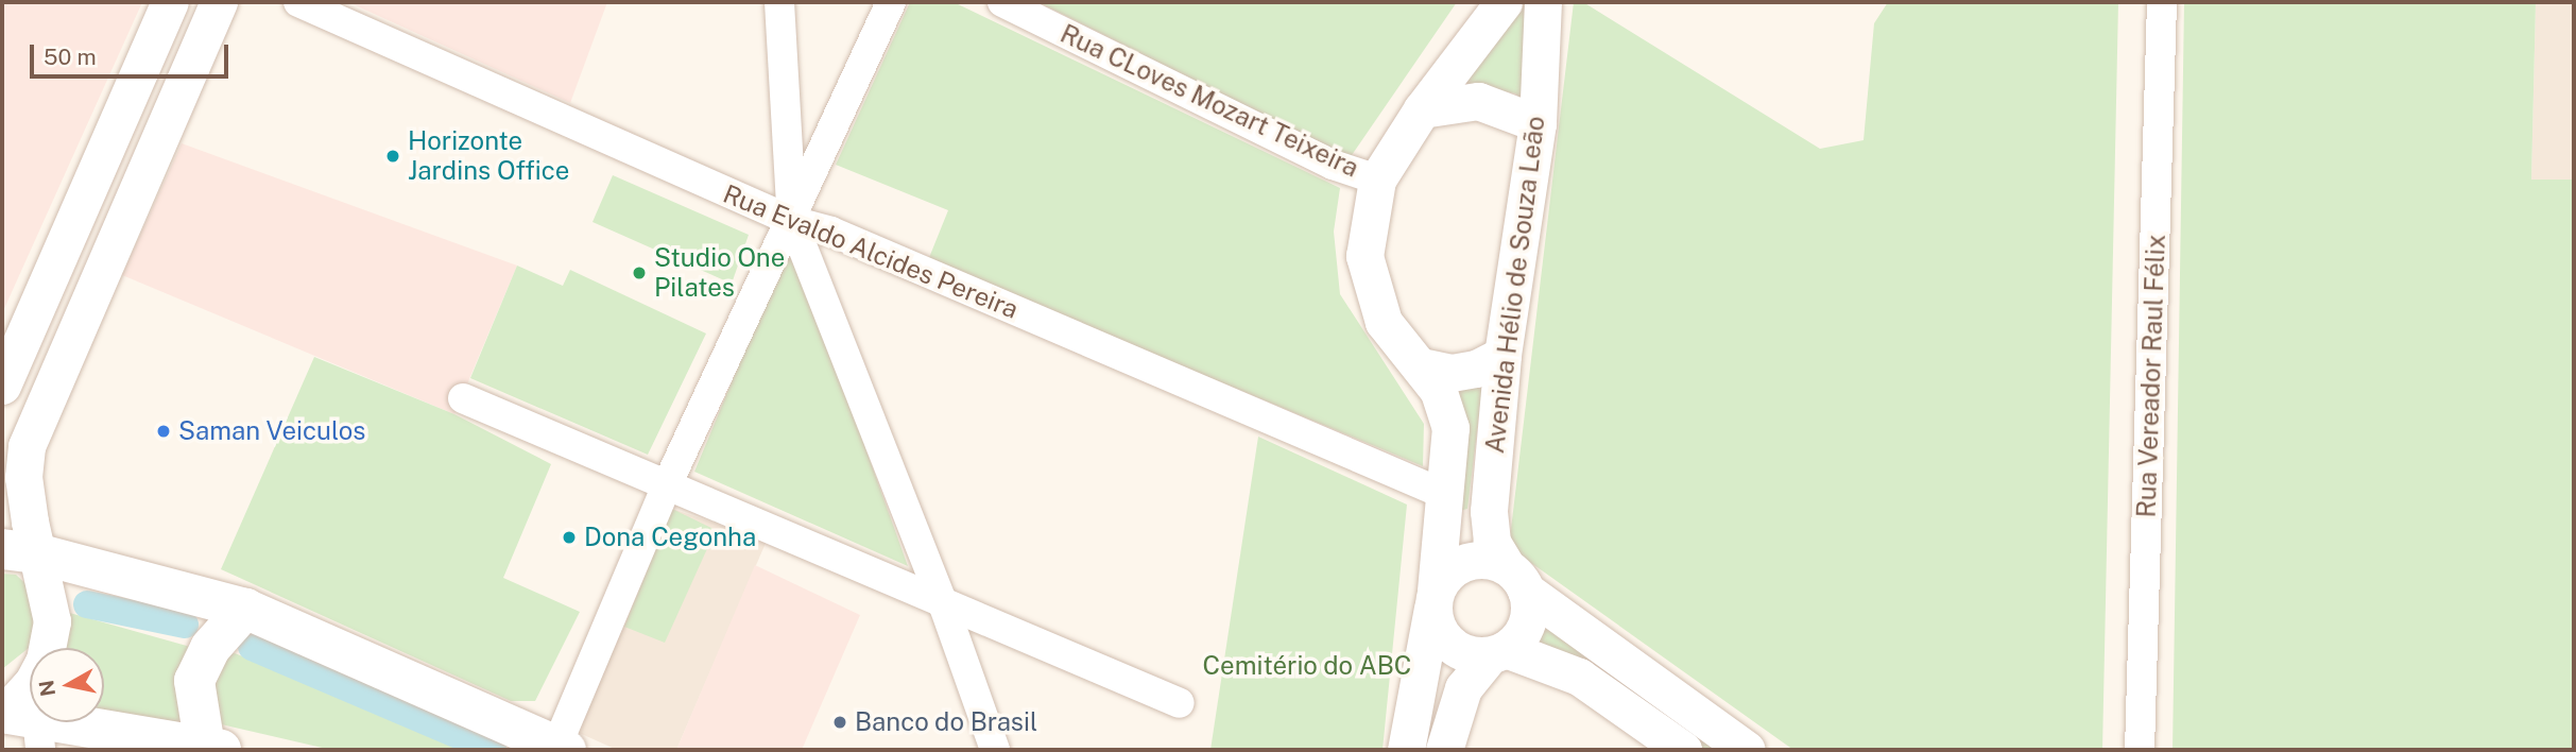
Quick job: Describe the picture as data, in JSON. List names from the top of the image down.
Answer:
{
  "streets": {
    "street": [
      "Rua CLoves Mozart Teixeira",
      "Rua Evaldo Alcides Pereira",
      "Avenida Hélio de Souza Leão",
      "Rua Vereador Raul Félix"
    ]
  },
  "crossings": [
    ["Rua CLoves Mozart Teixeira", "Avenida Hélio de Souza Leão"],
    ["Rua Evaldo Alcides Pereira", "Avenida Hélio de Souza Leão"]
  ],
  "parks": ["Cemitério do ABC"],
  "places": [
    "Horizonte Jardins Office",
    "Studio One Pilates",
    "Saman Veiculos",
    "Dona Cegonha",
    "Banco do Brasil"
  ],
  "scale_bar": "50 m",
  "north": "left"
}
